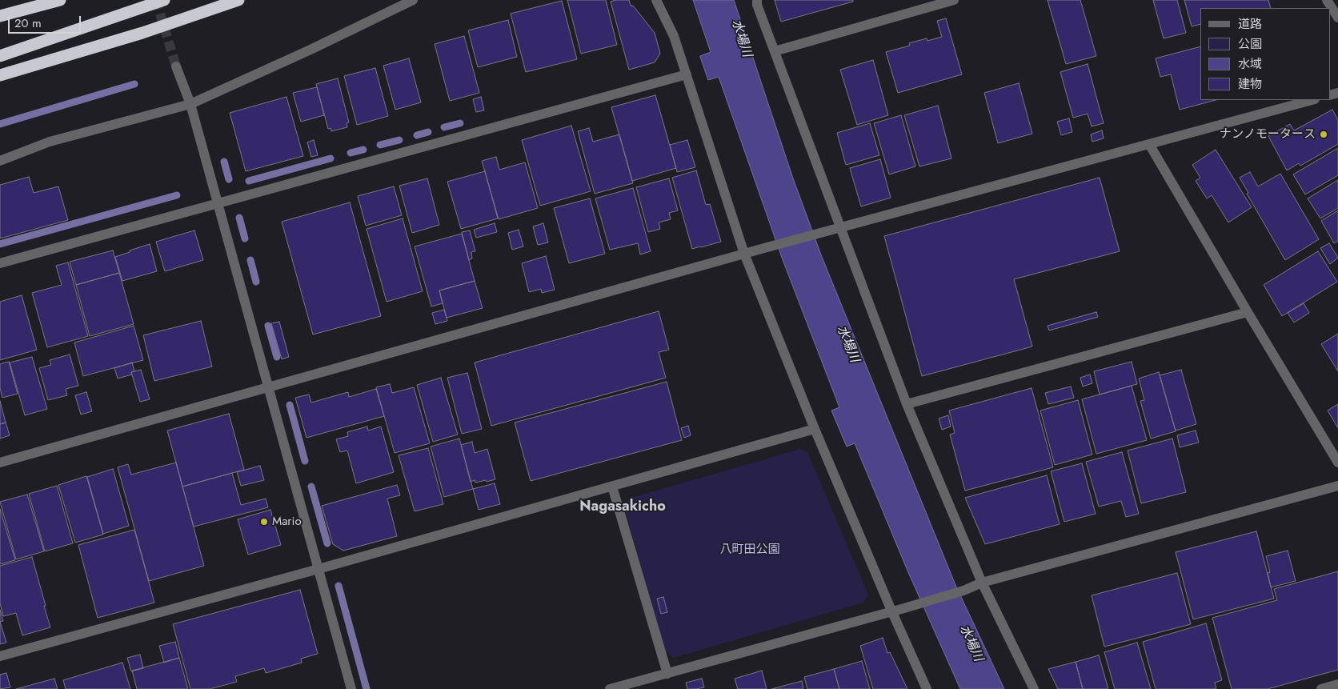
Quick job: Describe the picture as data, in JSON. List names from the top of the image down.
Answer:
{
  "districts": ["Nagasakicho"],
  "water": ["水場川"],
  "parks": ["八町田公園"],
  "places": ["ナンノモータース", "Mario"],
  "legend": [
    "道路",
    "公園",
    "水域",
    "建物"
  ],
  "scale_bar": "20 m"
}
